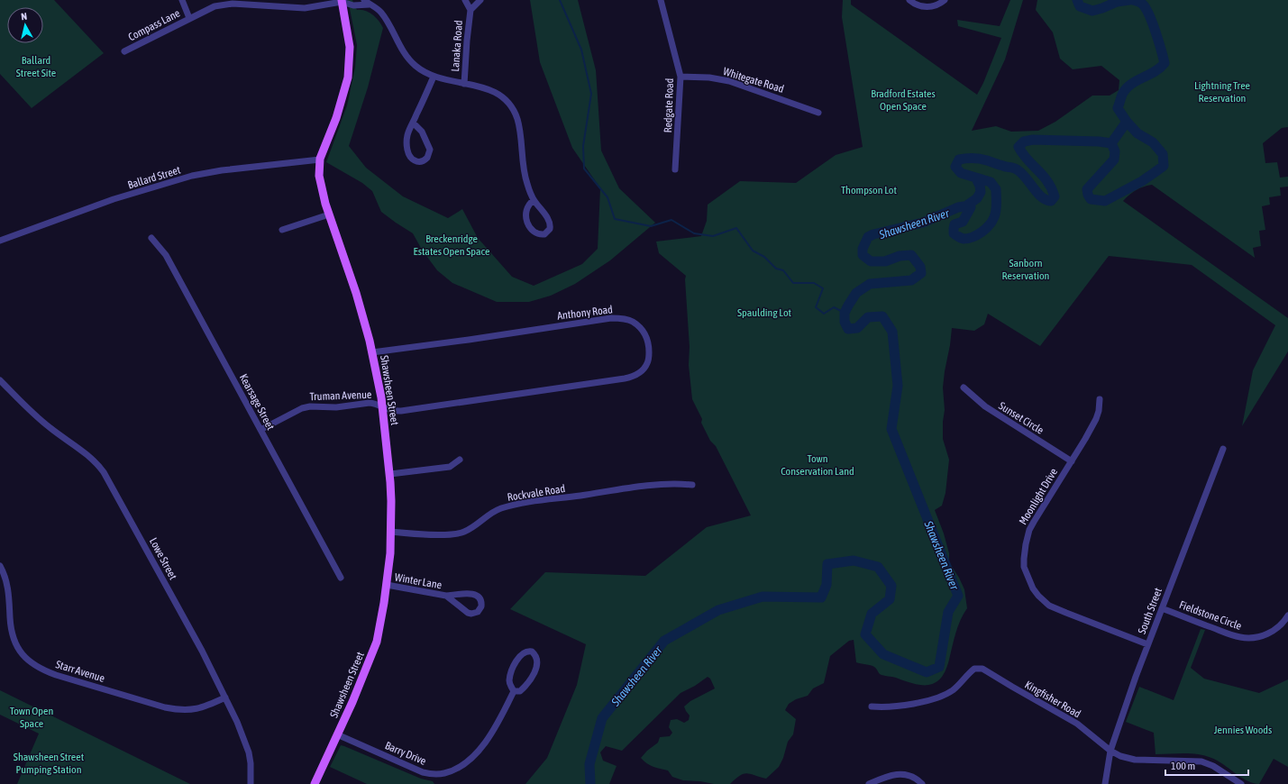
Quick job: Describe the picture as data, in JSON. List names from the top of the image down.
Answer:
{
  "streets": {
    "main road": ["Shawsheen Street"],
    "street": [
      "Compass Lane",
      "Lanaka Road",
      "Whitegate Road",
      "Redgate Road",
      "Ballard Street",
      "Anthony Road",
      "Truman Avenue",
      "Kearsage Street",
      "Sunset Circle",
      "Rockvale Road",
      "Moonlight Drive",
      "Lowe Street",
      "Winter Lane",
      "South Street",
      "Fieldstone Circle",
      "Starr Avenue",
      "Kingfisher Road",
      "Barry Drive"
    ]
  },
  "crossings": [
    ["Compass Lane", "Shawsheen Street"],
    ["Whitegate Road", "Redgate Road"],
    ["Ballard Street", "Shawsheen Street"],
    ["Anthony Road", "Shawsheen Street"],
    ["Anthony Road", "Truman Avenue"],
    ["Shawsheen Street", "Truman Avenue"],
    ["Shawsheen Street", "Rockvale Road"],
    ["Shawsheen Street", "Winter Lane"],
    ["Shawsheen Street", "Barry Drive"],
    ["Truman Avenue", "Kearsage Street"],
    ["Sunset Circle", "Moonlight Drive"],
    ["Moonlight Drive", "South Street"],
    ["Lowe Street", "Starr Avenue"],
    ["South Street", "Fieldstone Circle"],
    ["South Street", "Kingfisher Road"]
  ],
  "water": ["Shawsheen River"],
  "parks": [
    "Ballard Street Site",
    "Lightning Tree Reservation",
    "Bradford Estates Open Space",
    "Thompson Lot",
    "Breckenridge Estates Open Space",
    "Sanborn Reservation",
    "Spaulding Lot",
    "Town Conservation Land",
    "Town Open Space",
    "Jennies Woods",
    "Shawsheen Street Pumping Station"
  ],
  "scale_bar": "100 m",
  "north": "top"
}
